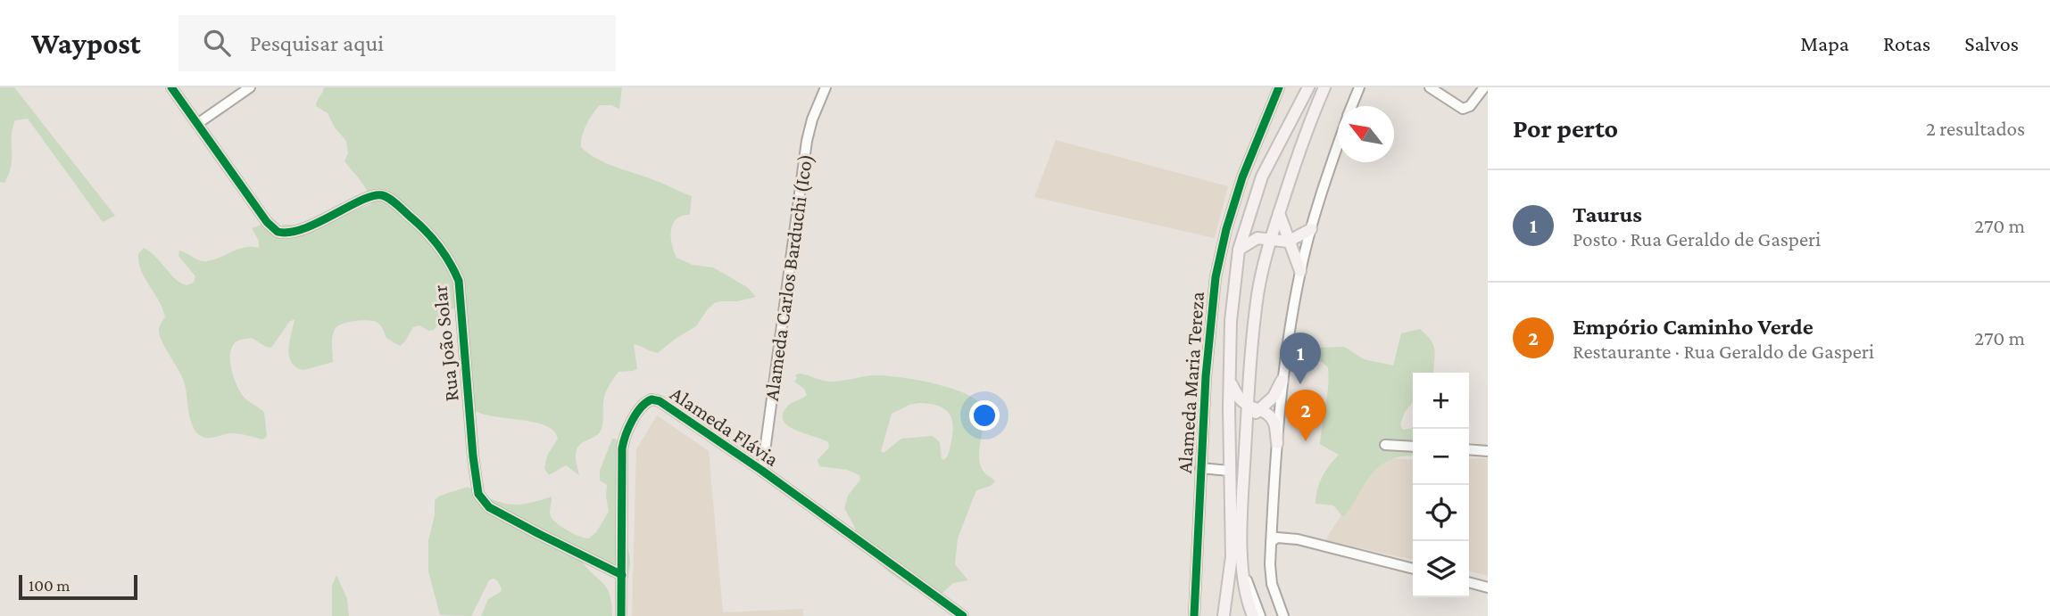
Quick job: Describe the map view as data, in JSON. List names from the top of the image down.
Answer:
{
  "streets": {
    "street": [
      "Alameda Carlos Barduchi (Ico)",
      "Rua João Solar",
      "Alameda Maria Tereza",
      "Alameda Flávia"
    ]
  },
  "crossings": [
    ["Alameda Carlos Barduchi (Ico)", "Alameda Flávia"],
    ["Rua João Solar", "Alameda Flávia"]
  ],
  "scale_bar": "100 m",
  "north": "top left",
  "page": {
    "header": "Waypost",
    "search": "Pesquisar aqui",
    "nav": ["Mapa", "Rotas", "Salvos"],
    "heading": ["Por perto", "2 resultados"],
    "list": [
      {
        "mark": "1",
        "name": "Taurus",
        "note": "Posto · Rua Geraldo de Gasperi",
        "value": "270 m"
      },
      {
        "mark": "2",
        "name": "Empório Caminho Verde",
        "note": "Restaurante · Rua Geraldo de Gasperi",
        "value": "270 m"
      }
    ],
    "pins": ["1", "2"],
    "map_buttons": ["+", "−"],
    "scale": "100 m"
  }
}
